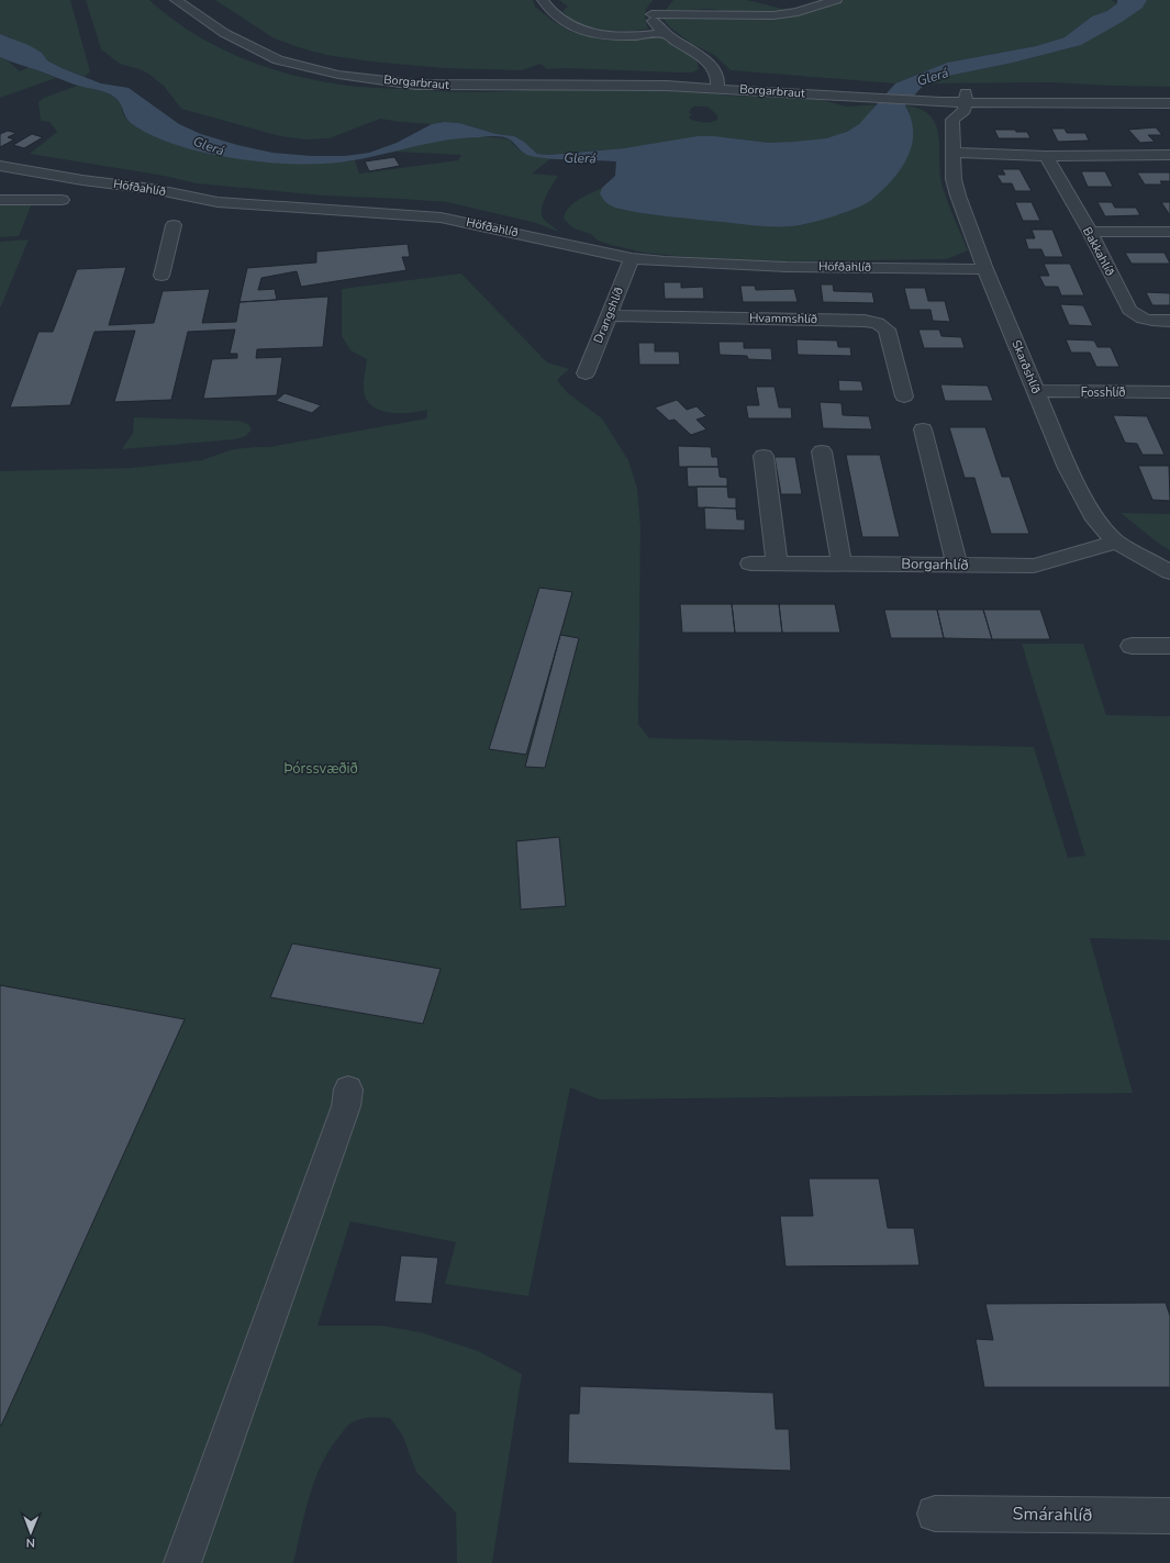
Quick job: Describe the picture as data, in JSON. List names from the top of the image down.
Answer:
{
  "streets": {
    "street": [
      "Borgarbraut",
      "Höfðahlíð",
      "Bakkahlíð",
      "Drangshlíð",
      "Hvammshlíð",
      "Skarðshlíð",
      "Fosshlíð",
      "Borgarhlíð",
      "Smárahlíð"
    ]
  },
  "crossings": [
    ["Höfðahlíð", "Drangshlíð"],
    ["Höfðahlíð", "Skarðshlíð"],
    ["Drangshlíð", "Hvammshlíð"],
    ["Skarðshlíð", "Fosshlíð"],
    ["Skarðshlíð", "Borgarhlíð"]
  ],
  "water": ["Glerá"],
  "parks": ["Þórssvæðið"],
  "north": "bottom"
}
